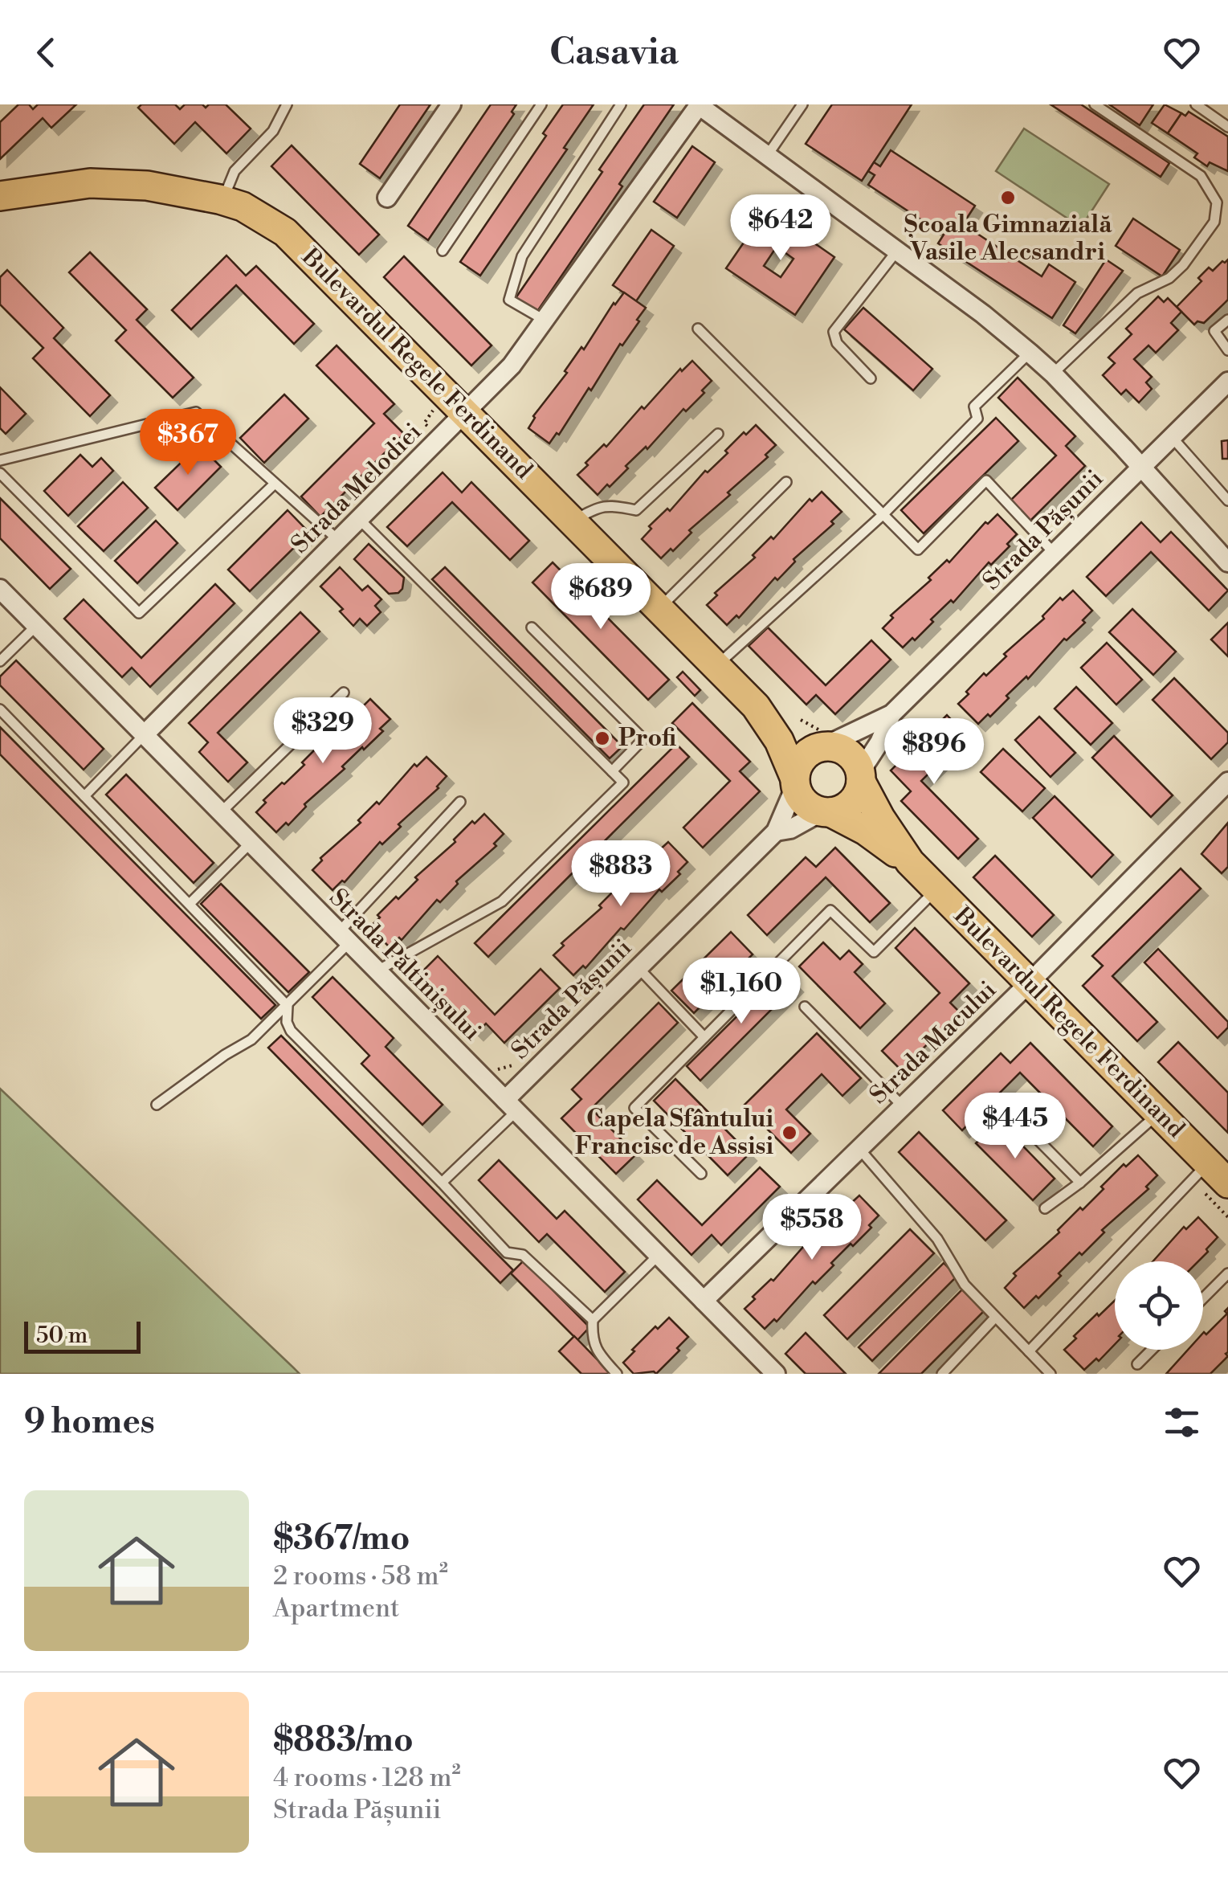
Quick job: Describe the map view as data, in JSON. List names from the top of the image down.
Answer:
{
  "streets": {
    "main road": ["Bulevardul Regele Ferdinand"],
    "street": [
      "Strada Melodiei",
      "Strada Pășunii",
      "Strada Păltinișului",
      "Strada Macului"
    ]
  },
  "crossings": [
    ["Bulevardul Regele Ferdinand", "Strada Melodiei"],
    ["Bulevardul Regele Ferdinand", "Strada Pășunii"],
    ["Bulevardul Regele Ferdinand", "Strada Macului"],
    ["Strada Melodiei", "Strada Păltinișului"],
    ["Strada Pășunii", "Strada Păltinișului"],
    ["Strada Păltinișului", "Strada Macului"]
  ],
  "places": ["Școala Gimnazială Vasile Alecsandri", "Profi", "Capela Sfântului Francisc de Assisi"],
  "scale_bar": "50 m",
  "page": {
    "header": "Casavia",
    "price": [
      "$642",
      "$367",
      "$689",
      "$329",
      "$896",
      "$883",
      "$1,160",
      "$445",
      "$558"
    ],
    "scale": "50 m",
    "heading": "9 homes",
    "list": [
      {
        "name": "$367/mo",
        "note": "2 rooms · 58 m² · Apartment"
      },
      {
        "name": "$883/mo",
        "note": "4 rooms · 128 m² · Strada Pășunii"
      }
    ]
  }
}
